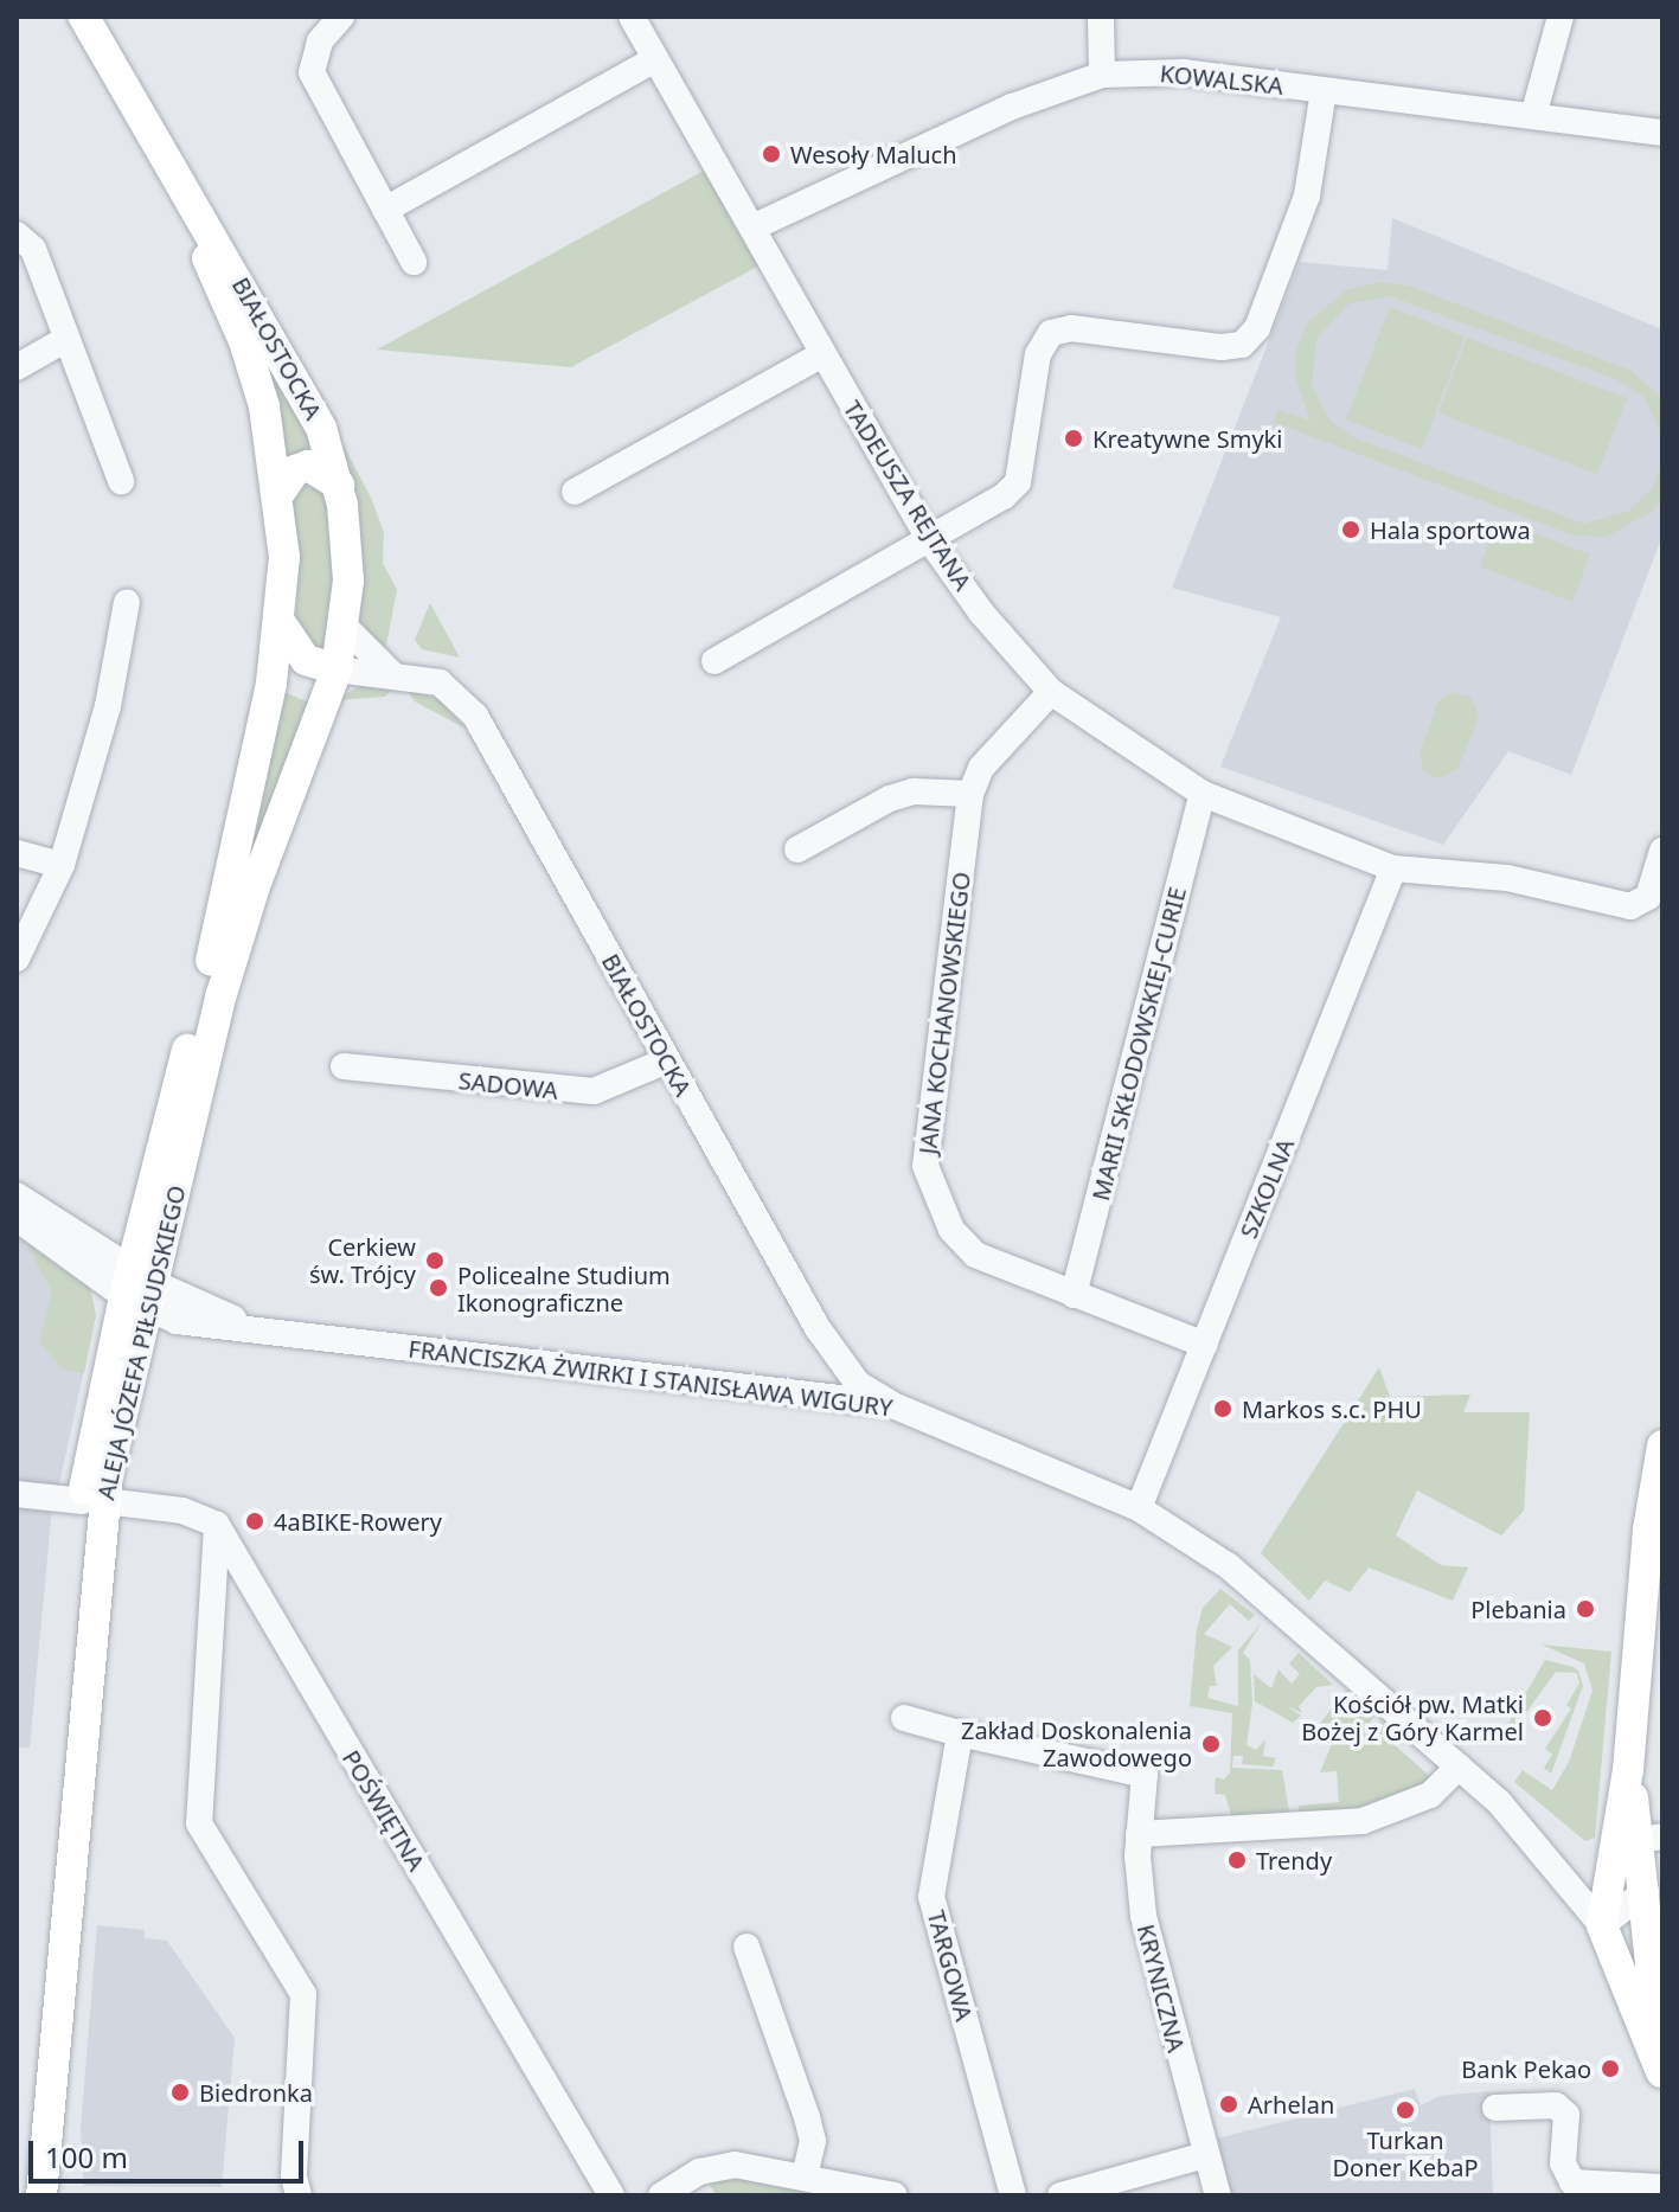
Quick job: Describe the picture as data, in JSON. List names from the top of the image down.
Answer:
{
  "streets": {
    "main road": ["BIAŁOSTOCKA", "ALEJA JÓZEFA PIŁSUDSKIEGO"],
    "street": [
      "KOWALSKA",
      "TADEUSZA REJTANA",
      "JANA KOCHANOWSKIEGO",
      "MARII SKŁODOWSKIEJ-CURIE",
      "SADOWA",
      "SZKOLNA",
      "FRANCISZKA ŻWIRKI I STANISŁAWA WIGURY",
      "POŚWIĘTNA",
      "TARGOWA",
      "KRYNICZNA"
    ]
  },
  "crossings": [
    ["KOWALSKA", "TADEUSZA REJTANA"],
    ["BIAŁOSTOCKA", "SADOWA"],
    ["BIAŁOSTOCKA", "ALEJA JÓZEFA PIŁSUDSKIEGO"],
    ["BIAŁOSTOCKA", "FRANCISZKA ŻWIRKI I STANISŁAWA WIGURY"],
    ["TADEUSZA REJTANA", "JANA KOCHANOWSKIEGO"],
    ["TADEUSZA REJTANA", "MARII SKŁODOWSKIEJ-CURIE"],
    ["TADEUSZA REJTANA", "SZKOLNA"],
    ["JANA KOCHANOWSKIEGO", "MARII SKŁODOWSKIEJ-CURIE"],
    ["JANA KOCHANOWSKIEGO", "SZKOLNA"],
    ["SZKOLNA", "FRANCISZKA ŻWIRKI I STANISŁAWA WIGURY"],
    ["ALEJA JÓZEFA PIŁSUDSKIEGO", "FRANCISZKA ŻWIRKI I STANISŁAWA WIGURY"],
    ["TARGOWA", "KRYNICZNA"]
  ],
  "places": [
    "Wesoły Maluch",
    "Kreatywne Smyki",
    "Hala sportowa",
    "Cerkiew św. Trójcy",
    "Policealne Studium Ikonograficzne",
    "Markos s.c. PHU",
    "4aBIKE-Rowery",
    "Plebania",
    "Kościół pw. Matki Bożej z Góry Karmel",
    "Zakład Doskonalenia Zawodowego",
    "Trendy",
    "Bank Pekao",
    "Biedronka",
    "Arhelan",
    "Turkan Doner KebaP"
  ],
  "scale_bar": "100 m"
}
